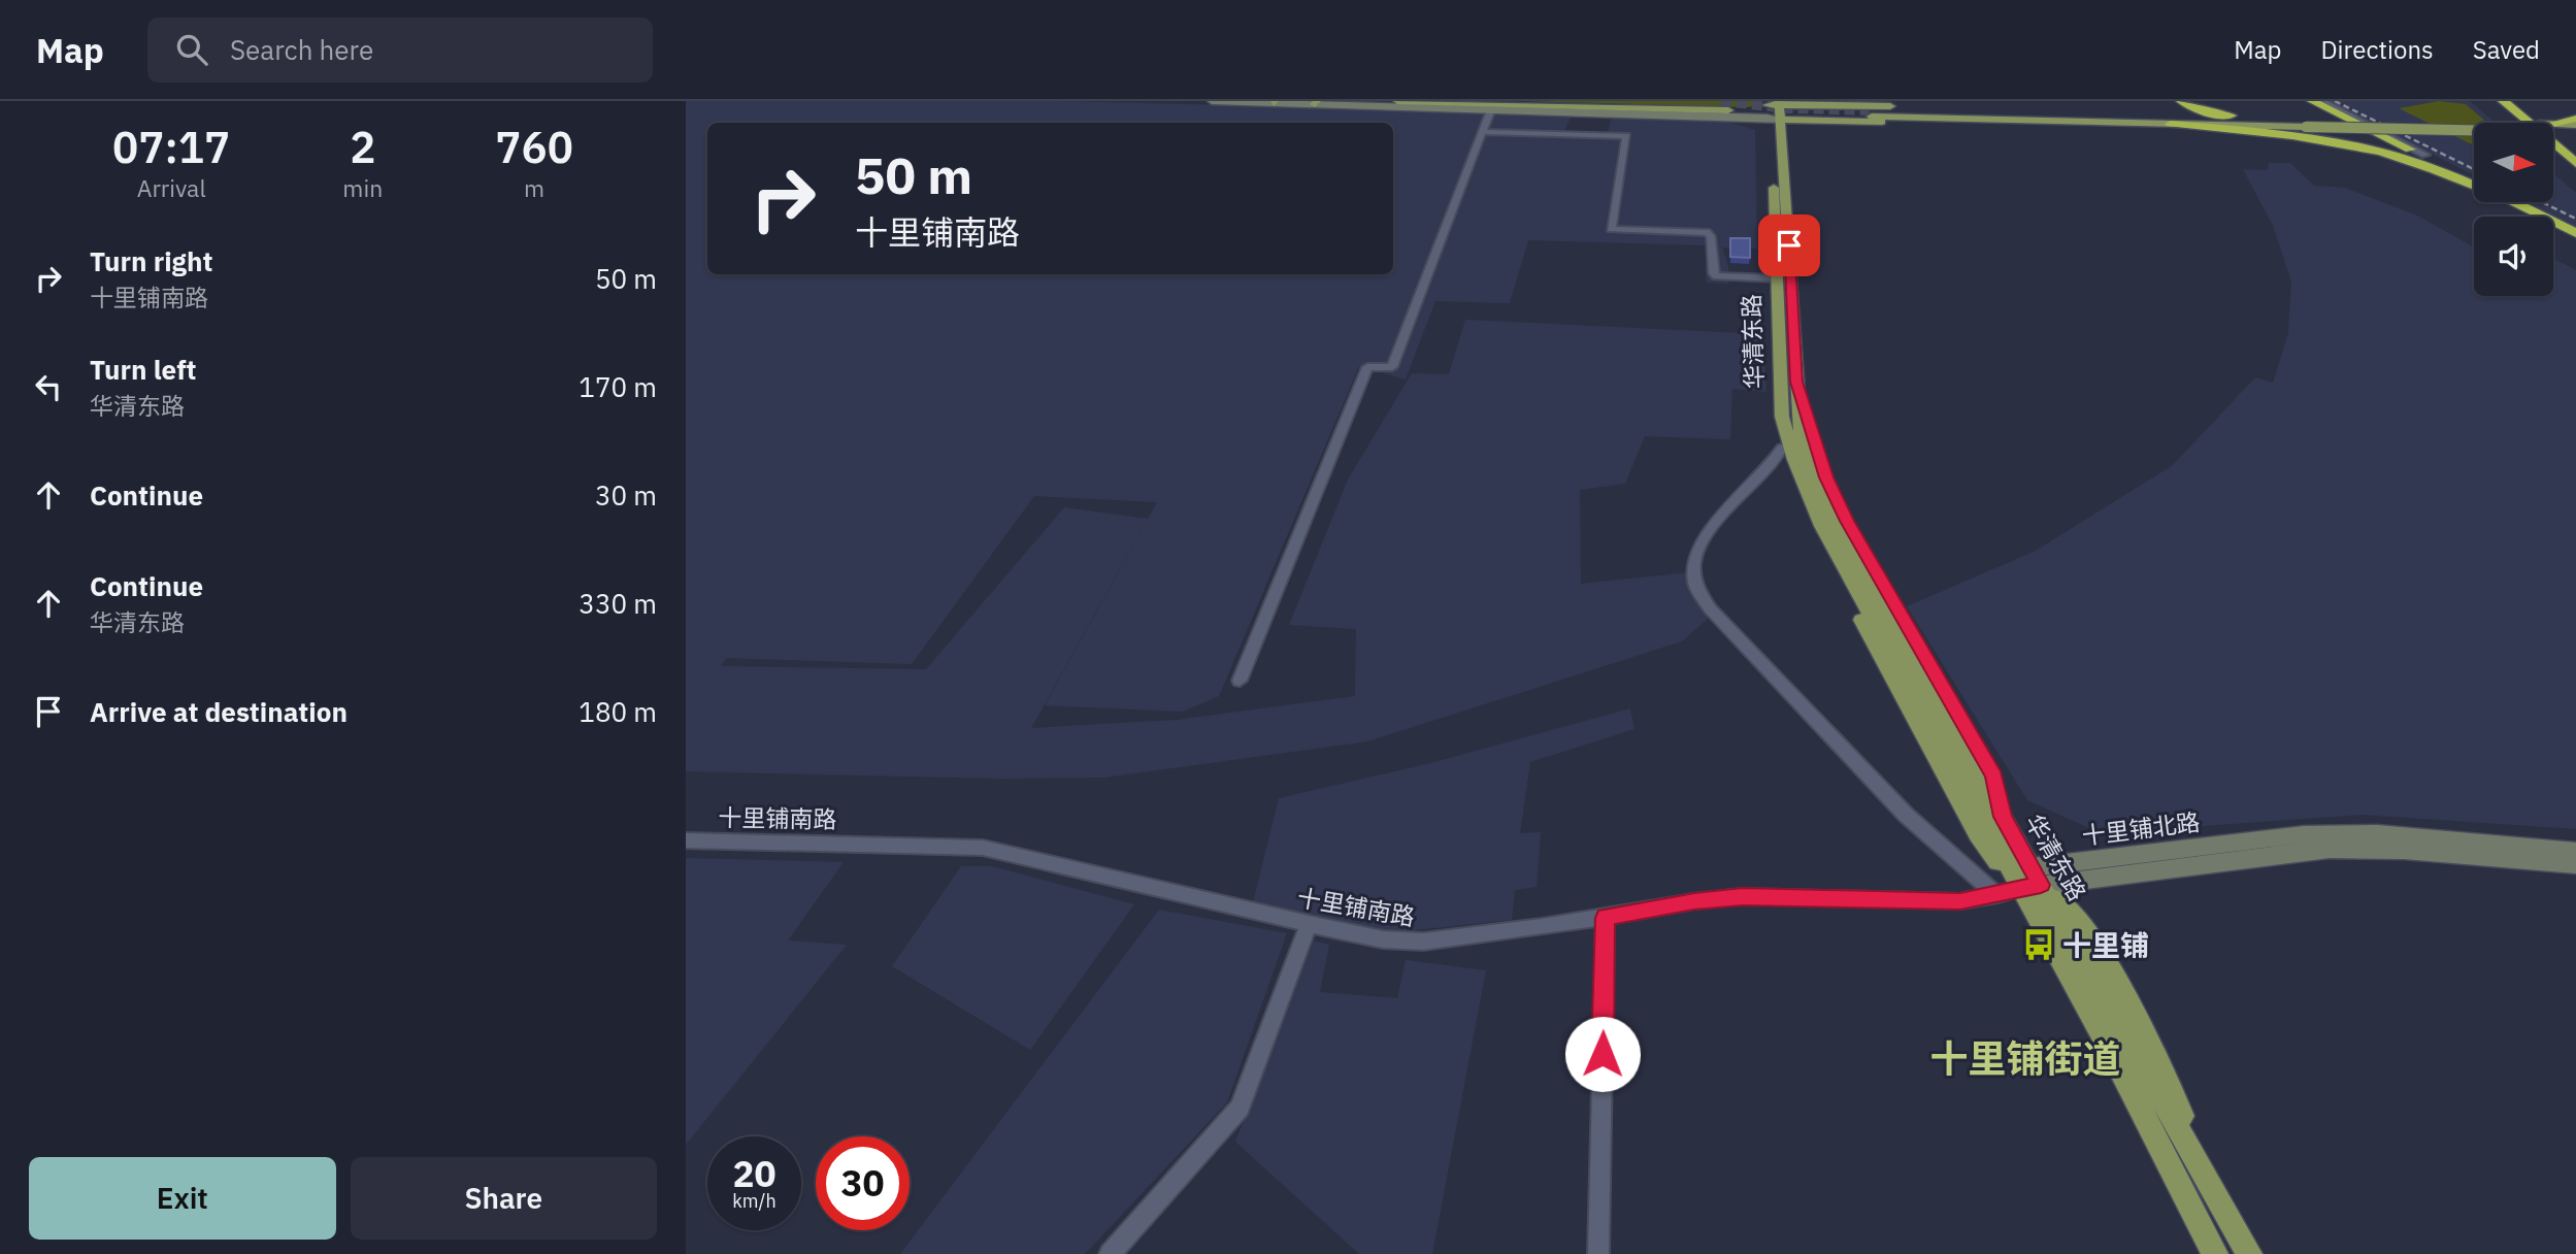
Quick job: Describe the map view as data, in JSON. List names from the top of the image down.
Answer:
{
  "streets": {
    "main road": ["华清东路", "十里铺北路"],
    "street": ["十里铺南路"]
  },
  "crossings": [
    ["华清东路", "十里铺南路"],
    ["华清东路", "十里铺北路"],
    ["十里铺南路", "十里铺北路"]
  ],
  "districts": ["十里铺街道"],
  "places": {
    "bus stop": ["十里铺"]
  },
  "north": "right",
  "page": {
    "header": "Map",
    "search": "Search here",
    "nav": ["Map", "Directions", "Saved"],
    "eta": [
      "07:17",
      "Arrival",
      "2",
      "min",
      "760",
      "m"
    ],
    "turn": ["50 m", "十里铺南路"],
    "list": [
      {
        "name": "Turn right",
        "note": "十里铺南路",
        "value": "50 m"
      },
      {
        "name": "Turn left",
        "note": "华清东路",
        "value": "170 m"
      },
      {
        "name": "Continue",
        "value": "30 m"
      },
      {
        "name": "Continue",
        "note": "华清东路",
        "value": "330 m"
      },
      {
        "name": "Arrive at destination",
        "value": "180 m"
      }
    ],
    "speed": "20 km/h",
    "limit": "30",
    "buttons": ["Exit", "Share"]
  }
}
